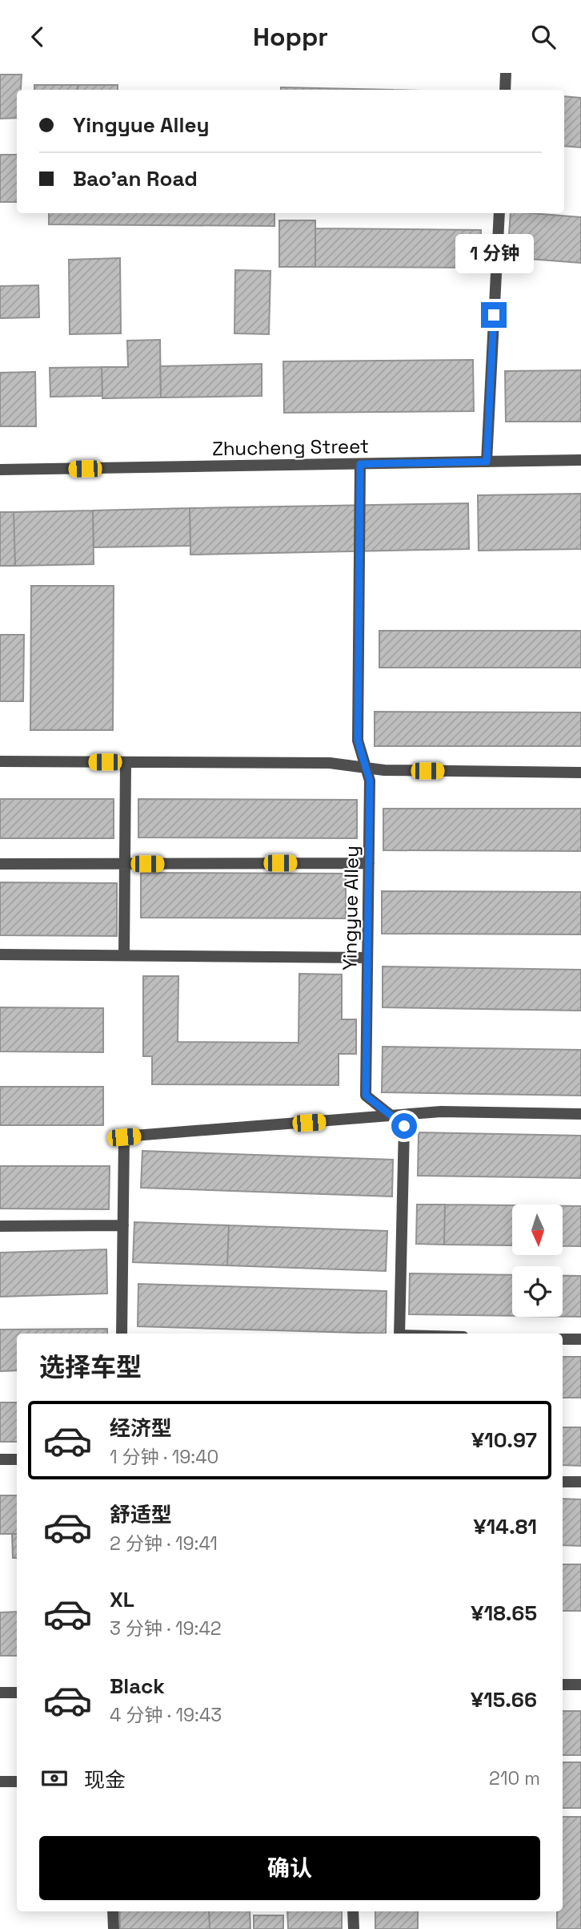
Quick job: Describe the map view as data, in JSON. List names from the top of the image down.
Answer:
{
  "streets": {
    "street": ["Zhucheng Street", "Yingyue Alley"]
  },
  "crossings": [
    ["Zhucheng Street", "Yingyue Alley"]
  ],
  "north": "bottom",
  "page": {
    "header": "Hoppr",
    "banner": ["Yingyue Alley", "Bao'an Road"],
    "bubble": "1 分钟",
    "heading": "选择车型",
    "list": [
      {
        "name": "经济型",
        "note": "1 分钟 · 19:40",
        "value": "¥10.97"
      },
      {
        "name": "舒适型",
        "note": "2 分钟 · 19:41",
        "value": "¥14.81"
      },
      {
        "name": "XL",
        "note": "3 分钟 · 19:42",
        "value": "¥18.65"
      },
      {
        "name": "Black",
        "note": "4 分钟 · 19:43",
        "value": "¥15.66"
      }
    ],
    "pay": ["现金", "210 m"],
    "buttons": "确认"
  }
}
